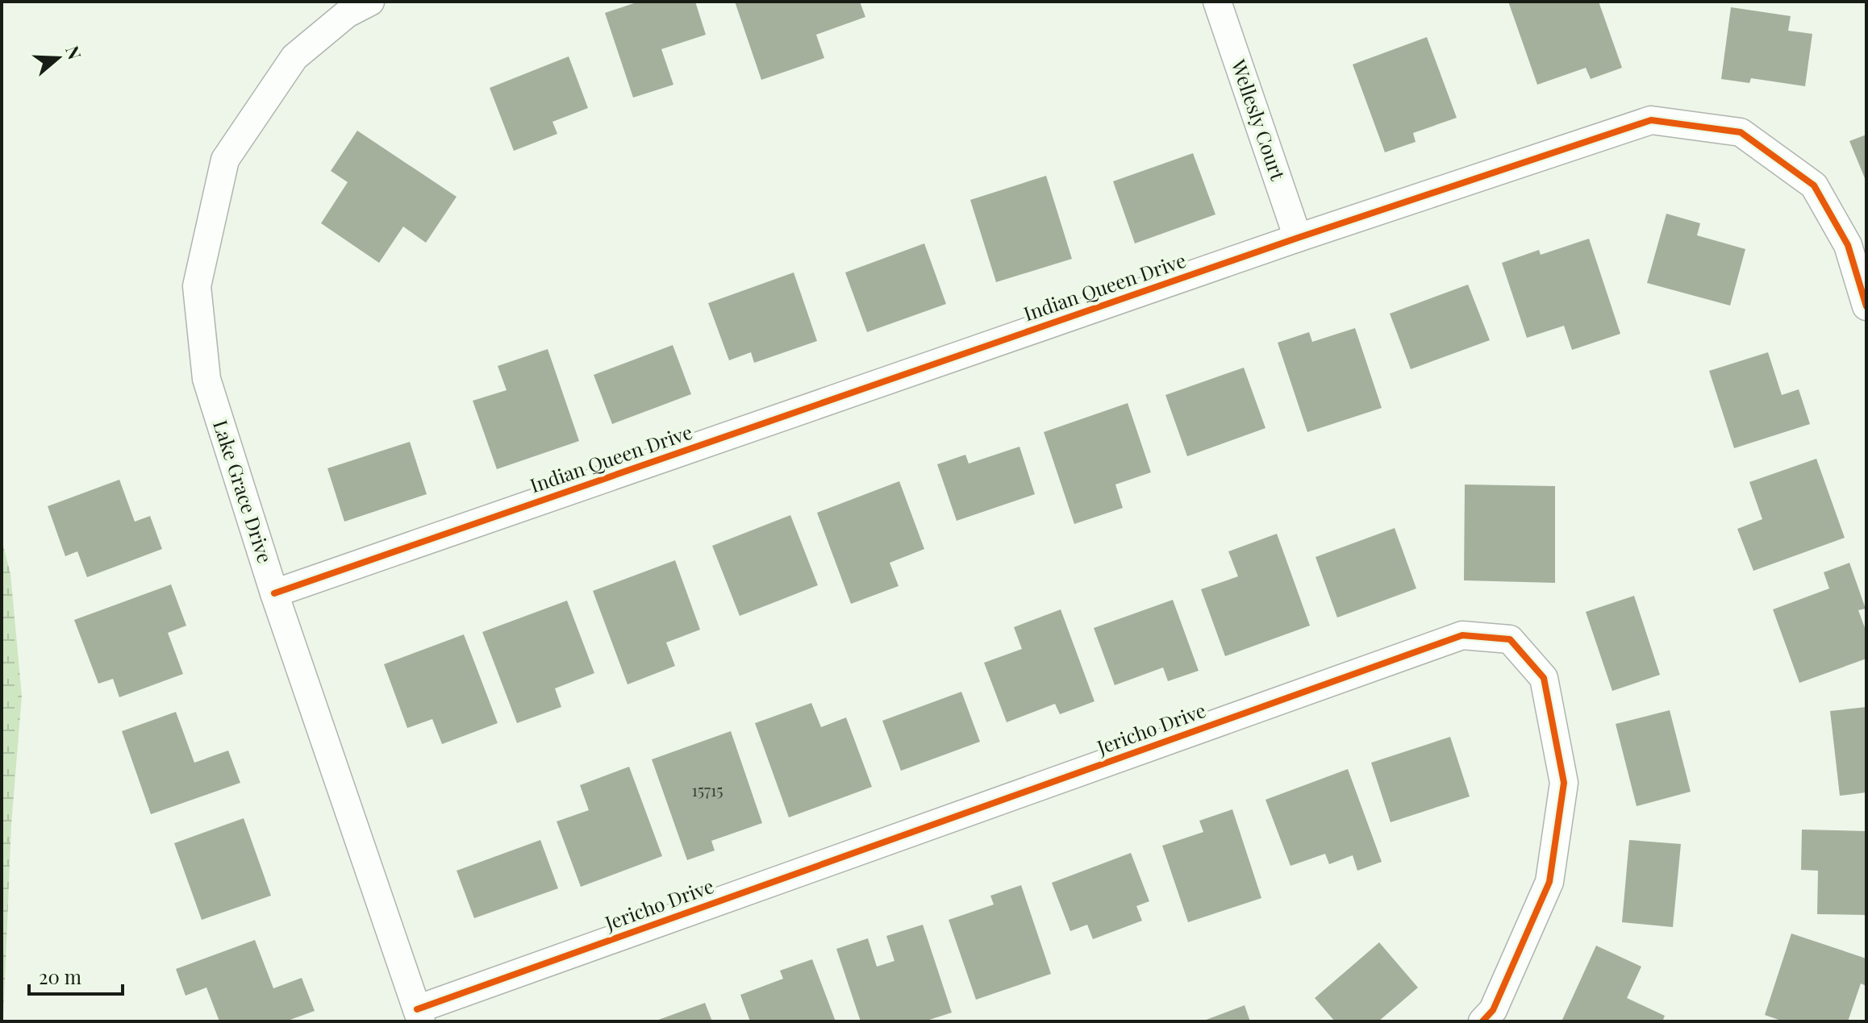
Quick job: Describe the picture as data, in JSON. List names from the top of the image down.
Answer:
{
  "streets": {
    "street": [
      "Wellesly Court",
      "Indian Queen Drive",
      "Lake Grace Drive",
      "Jericho Drive"
    ]
  },
  "crossings": [
    ["Wellesly Court", "Indian Queen Drive"],
    ["Indian Queen Drive", "Lake Grace Drive"],
    ["Lake Grace Drive", "Jericho Drive"]
  ],
  "house_numbers": ["15715"],
  "scale_bar": "20 m",
  "north": "right"
}
